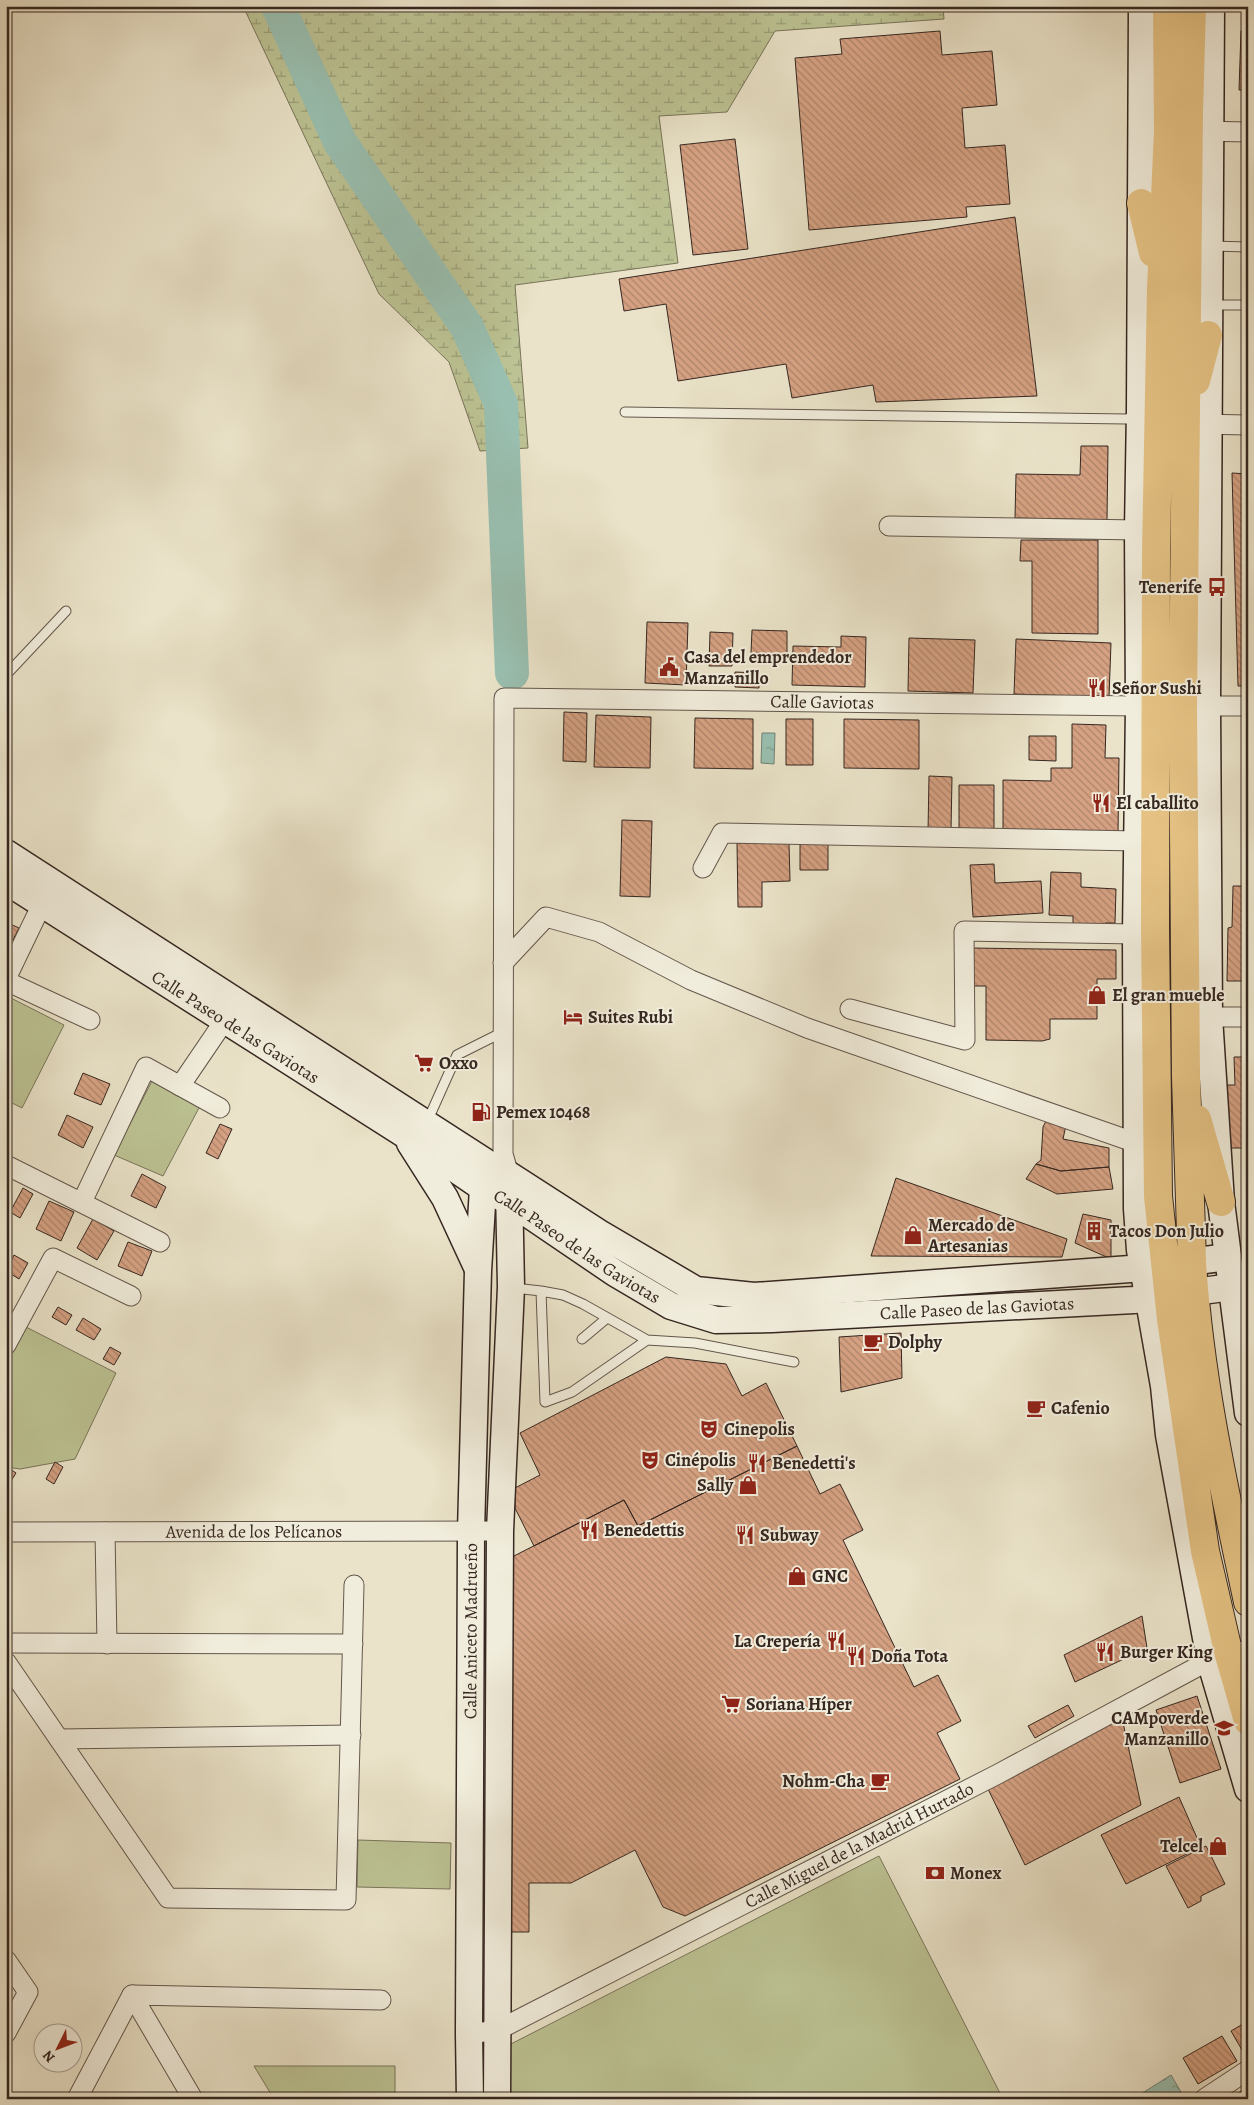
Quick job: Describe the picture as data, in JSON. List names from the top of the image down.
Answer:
{
  "streets": {
    "main road": ["Calle Paseo de las Gaviotas", "Calle Aniceto Madrueño"],
    "street": ["Calle Gaviotas", "Avenida de los Pelícanos", "Calle Miguel de la Madrid Hurtado"]
  },
  "crossings": [
    ["Calle Paseo de las Gaviotas", "Calle Aniceto Madrueño"],
    ["Avenida de los Pelícanos", "Calle Aniceto Madrueño"],
    ["Calle Aniceto Madrueño", "Calle Miguel de la Madrid Hurtado"]
  ],
  "places": {
    "bus stop": ["Tenerife"],
    "public building": ["Casa del emprendedor Manzanillo"],
    "restaurant": [
      "Señor Sushi",
      "El caballito",
      "Benedetti's",
      "Benedettis",
      "Subway",
      "La Crepería",
      "Burger King",
      "Doña Tota"
    ],
    "shop": [
      "El gran mueble",
      "Mercado de Artesanias",
      "Sally",
      "GNC",
      "Telcel"
    ],
    "hotel": ["Suites Rubi"],
    "supermarket": ["Oxxo", "Soriana Híper"],
    "fuel station": ["Pemex 10468"],
    "building": ["Tacos Don Julio"],
    "cafe": ["Dolphy", "Cafenio", "Nohm-Cha"],
    "theatre": ["Cinepolis", "Cinépolis"],
    "school or university": ["CAMpoverde Manzanillo"],
    "bank": ["Monex"]
  },
  "north": "bottom left"
}
